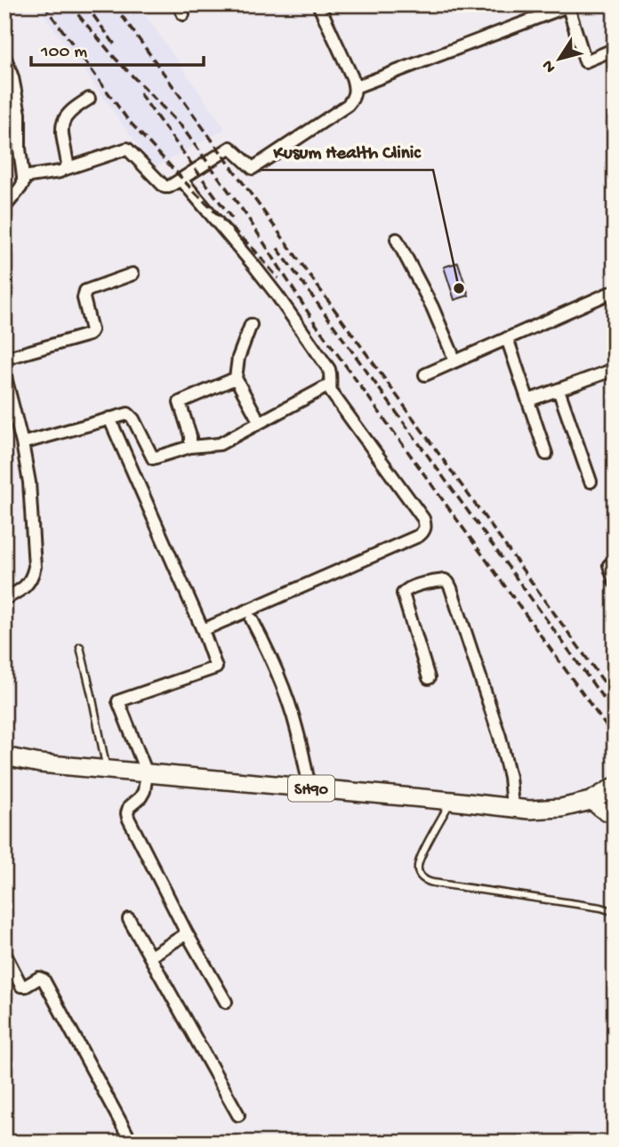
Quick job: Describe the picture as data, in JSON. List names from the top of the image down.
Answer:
{
  "streets": {
    "main road": ["SH90"]
  },
  "places": ["Kusum Health Clinic"],
  "scale_bar": "100 m",
  "north": "bottom left"
}
